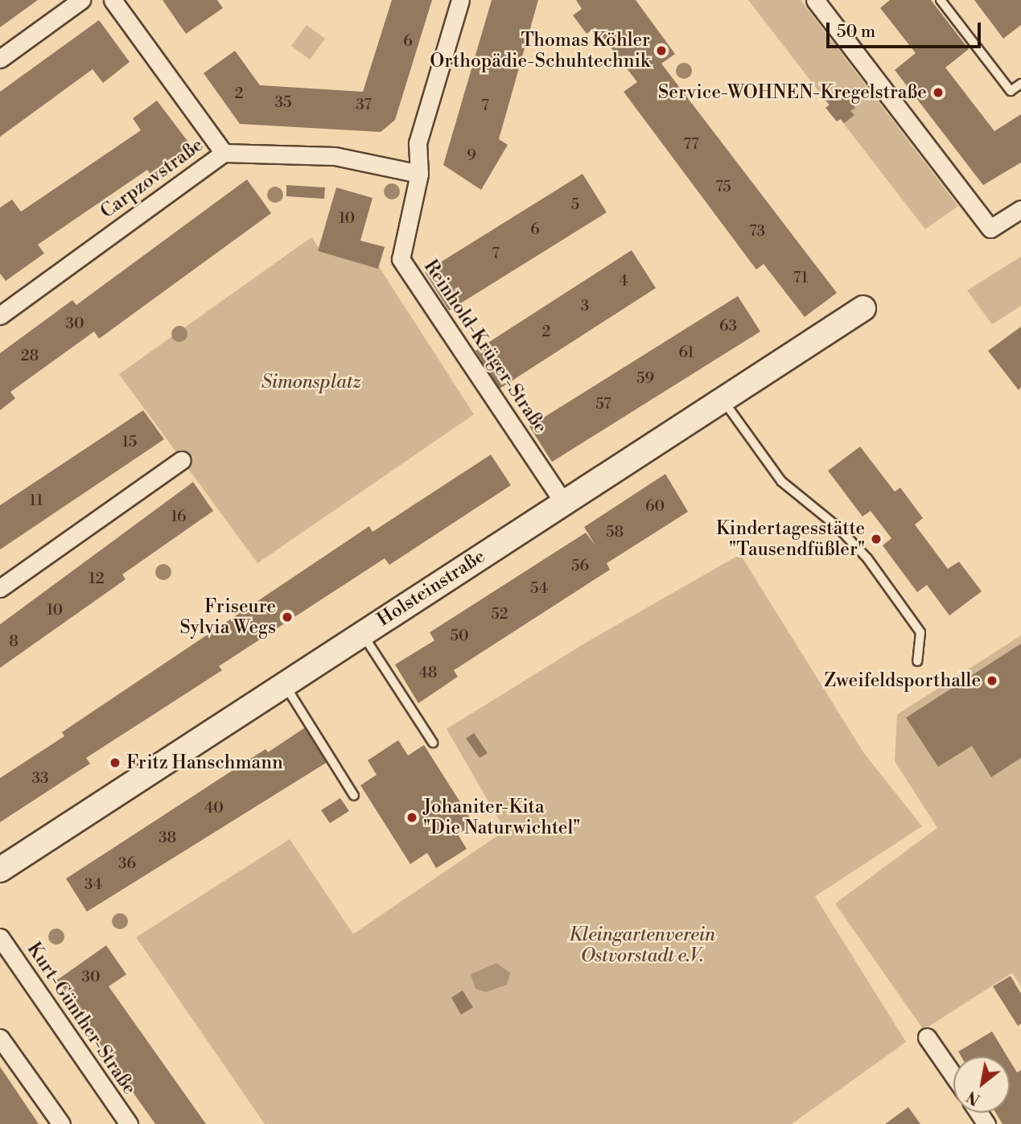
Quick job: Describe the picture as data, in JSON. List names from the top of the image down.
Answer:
{
  "streets": {
    "street": [
      "Carpzovstraße",
      "Reinhold-Krüger-Straße",
      "Holsteinstraße",
      "Kurt-Günther-Straße"
    ]
  },
  "crossings": [
    ["Carpzovstraße", "Reinhold-Krüger-Straße"],
    ["Reinhold-Krüger-Straße", "Holsteinstraße"]
  ],
  "parks": ["Simonsplatz", "Kleingartenverein Ostvorstadt e.V."],
  "places": [
    "Thomas Köhler Orthopädie-Schuhtechnik",
    "Service-WOHNEN-Kregelstraße",
    "Kindertagesstätte \"Tausendfüßler\"",
    "Friseure Sylvia Wegs",
    "Zweifeldsporthalle",
    "Fritz Hanschmann",
    "Johaniter-Kita \"Die Naturwichtel\""
  ],
  "house_numbers": [
    "6",
    "2",
    "35",
    "37",
    "7",
    "77",
    "9",
    "75",
    "5",
    "10",
    "6",
    "73",
    "7",
    "71",
    "4",
    "3",
    "30",
    "63",
    "2",
    "61",
    "28",
    "59",
    "57",
    "15",
    "11",
    "60",
    "16",
    "58",
    "56",
    "12",
    "54",
    "10",
    "52",
    "50",
    "8",
    "48",
    "33",
    "40",
    "38",
    "36",
    "34",
    "30"
  ],
  "scale_bar": "50 m",
  "north": "bottom left"
}
